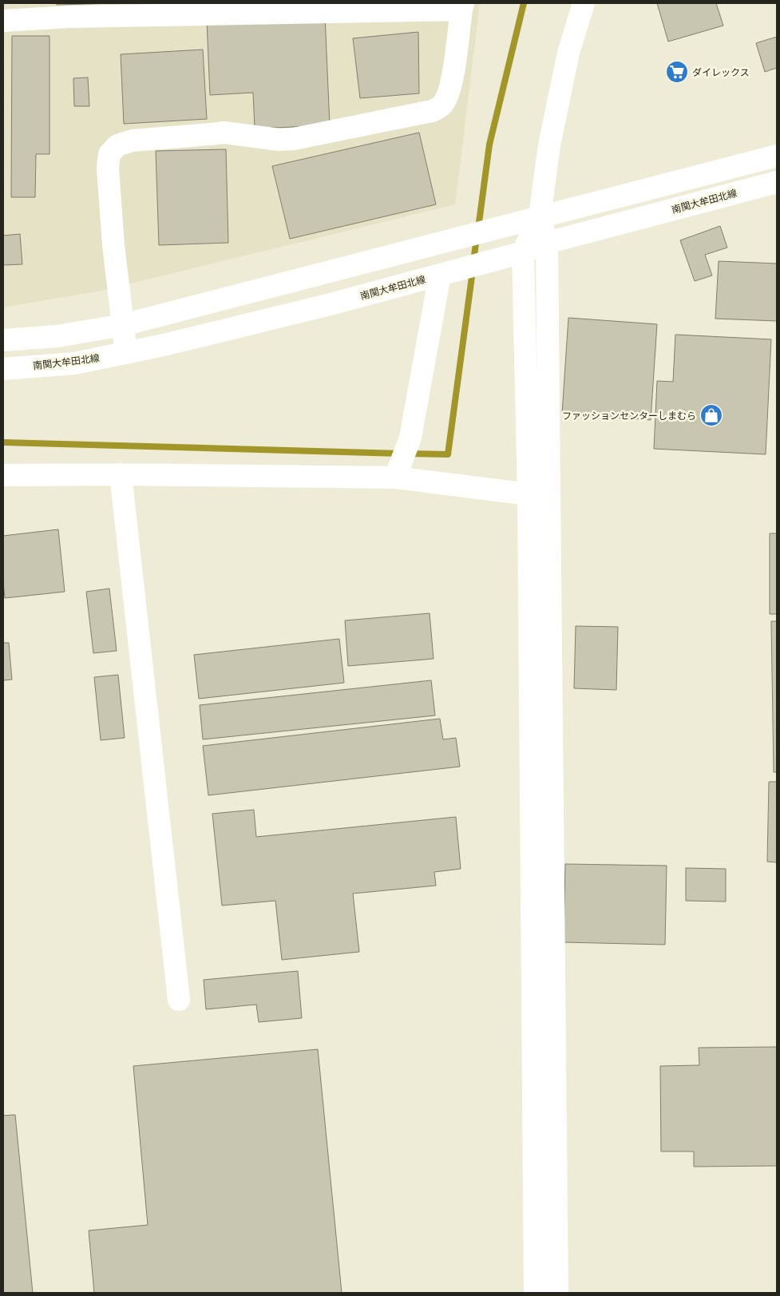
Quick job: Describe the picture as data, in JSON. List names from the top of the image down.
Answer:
{
  "streets": {
    "street": ["南関大牟田北線"]
  },
  "places": {
    "supermarket": ["ダイレックス"],
    "shop": ["ファッションセンターしまむら"]
  }
}
